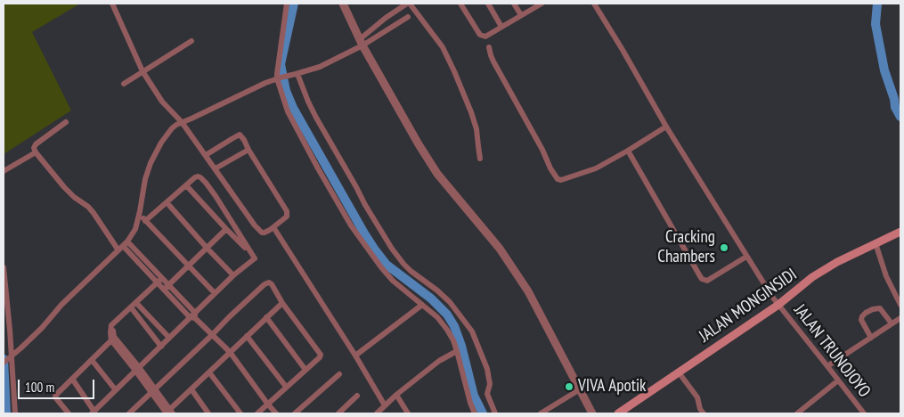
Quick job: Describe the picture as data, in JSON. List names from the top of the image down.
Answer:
{
  "streets": {
    "main road": ["JALAN MONGINSIDI"],
    "street": ["JALAN TRUNOJOYO"]
  },
  "crossings": [
    ["JALAN MONGINSIDI", "JALAN TRUNOJOYO"]
  ],
  "places": ["Cracking Chambers", "VIVA Apotik"],
  "scale_bar": "100 m"
}
